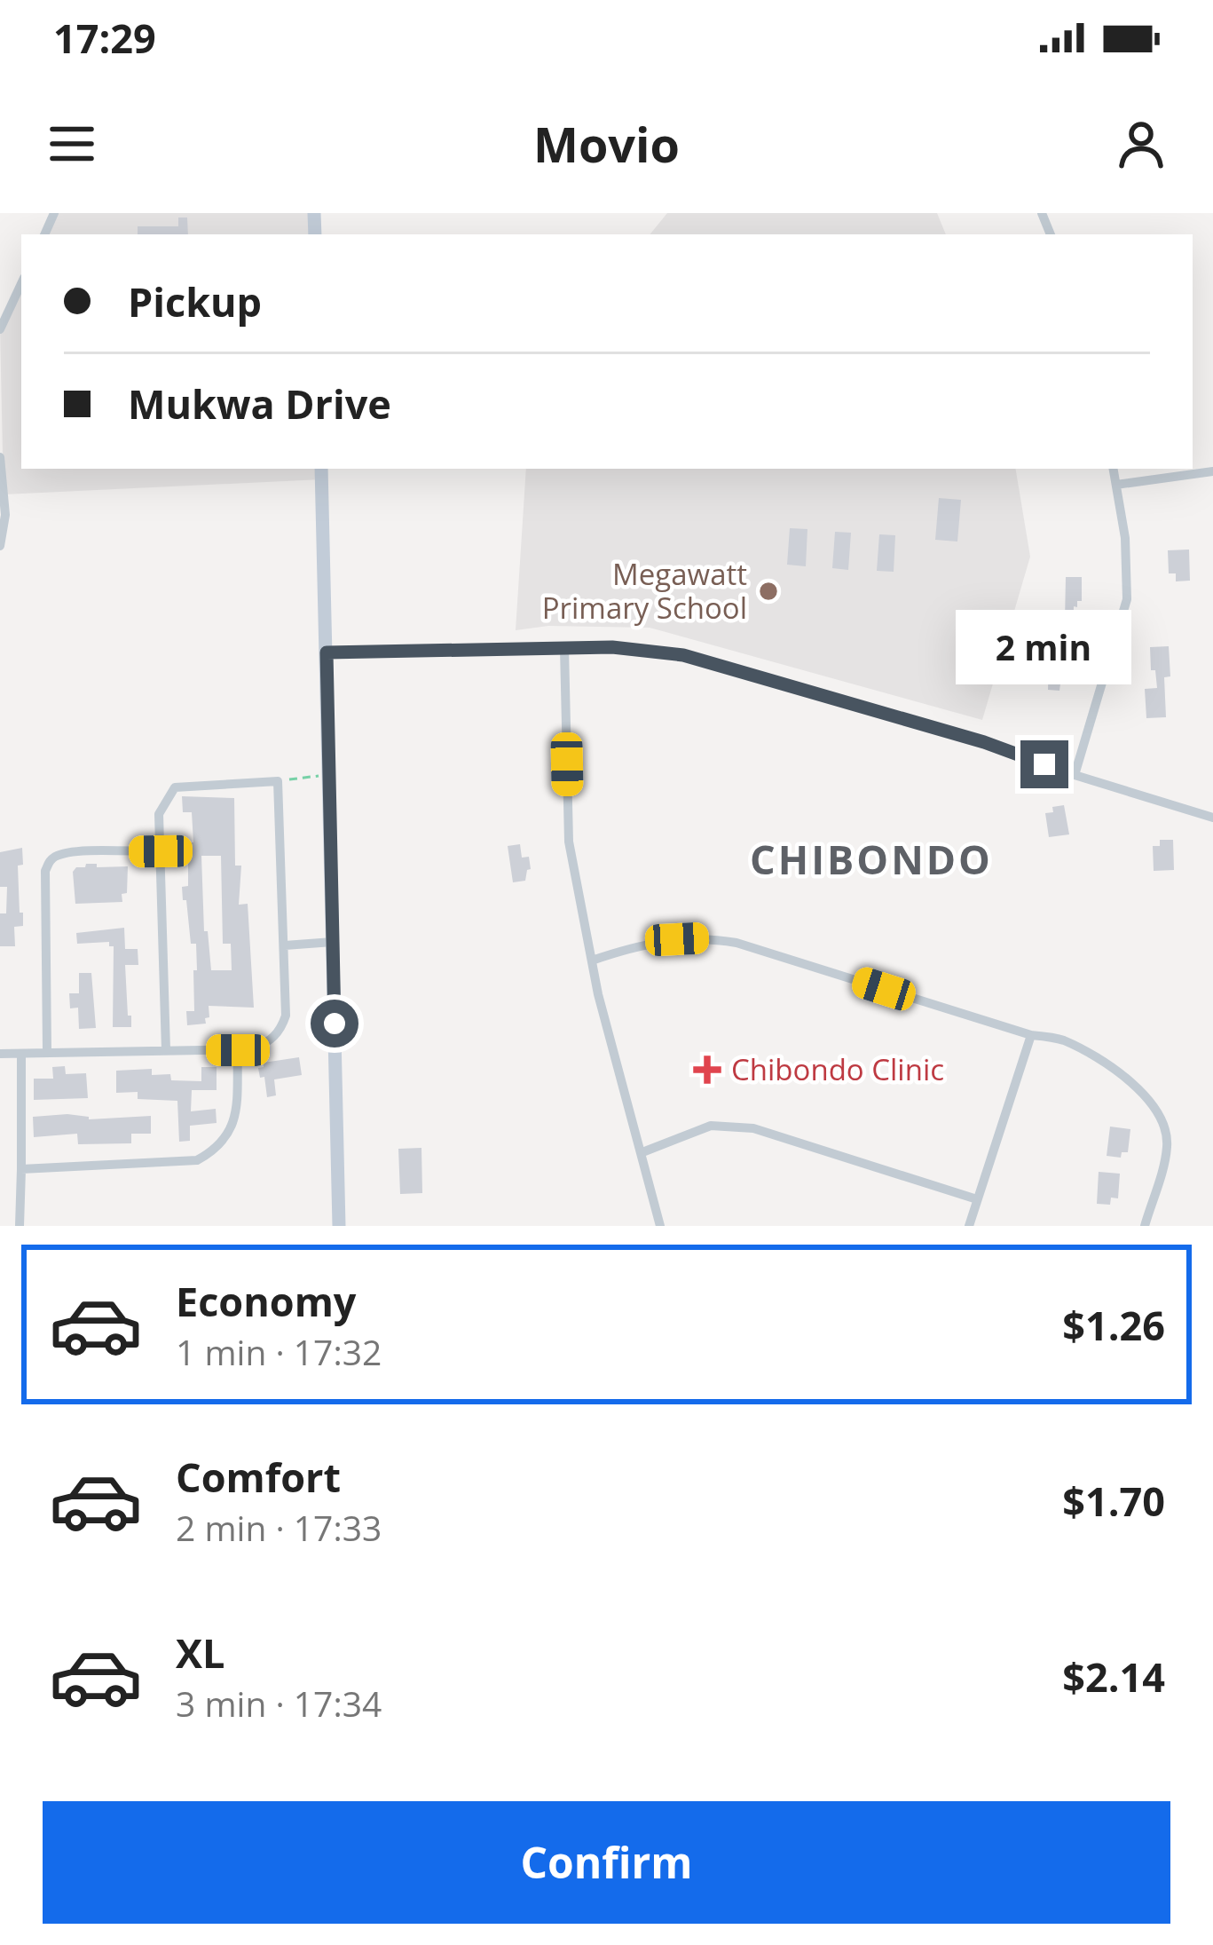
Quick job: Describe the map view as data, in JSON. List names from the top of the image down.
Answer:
{
  "districts": ["CHIBONDO"],
  "places": {
    "other": ["Megawatt Primary School"],
    "health": ["Chibondo Clinic"]
  },
  "page": {
    "status": "17:29",
    "header": "Movio",
    "banner": ["Pickup", "Mukwa Drive"],
    "bubble": "2 min",
    "list": [
      {
        "name": "Economy",
        "note": "1 min · 17:32",
        "value": "$1.26"
      },
      {
        "name": "Comfort",
        "note": "2 min · 17:33",
        "value": "$1.70"
      },
      {
        "name": "XL",
        "note": "3 min · 17:34",
        "value": "$2.14"
      }
    ],
    "buttons": "Confirm"
  }
}
